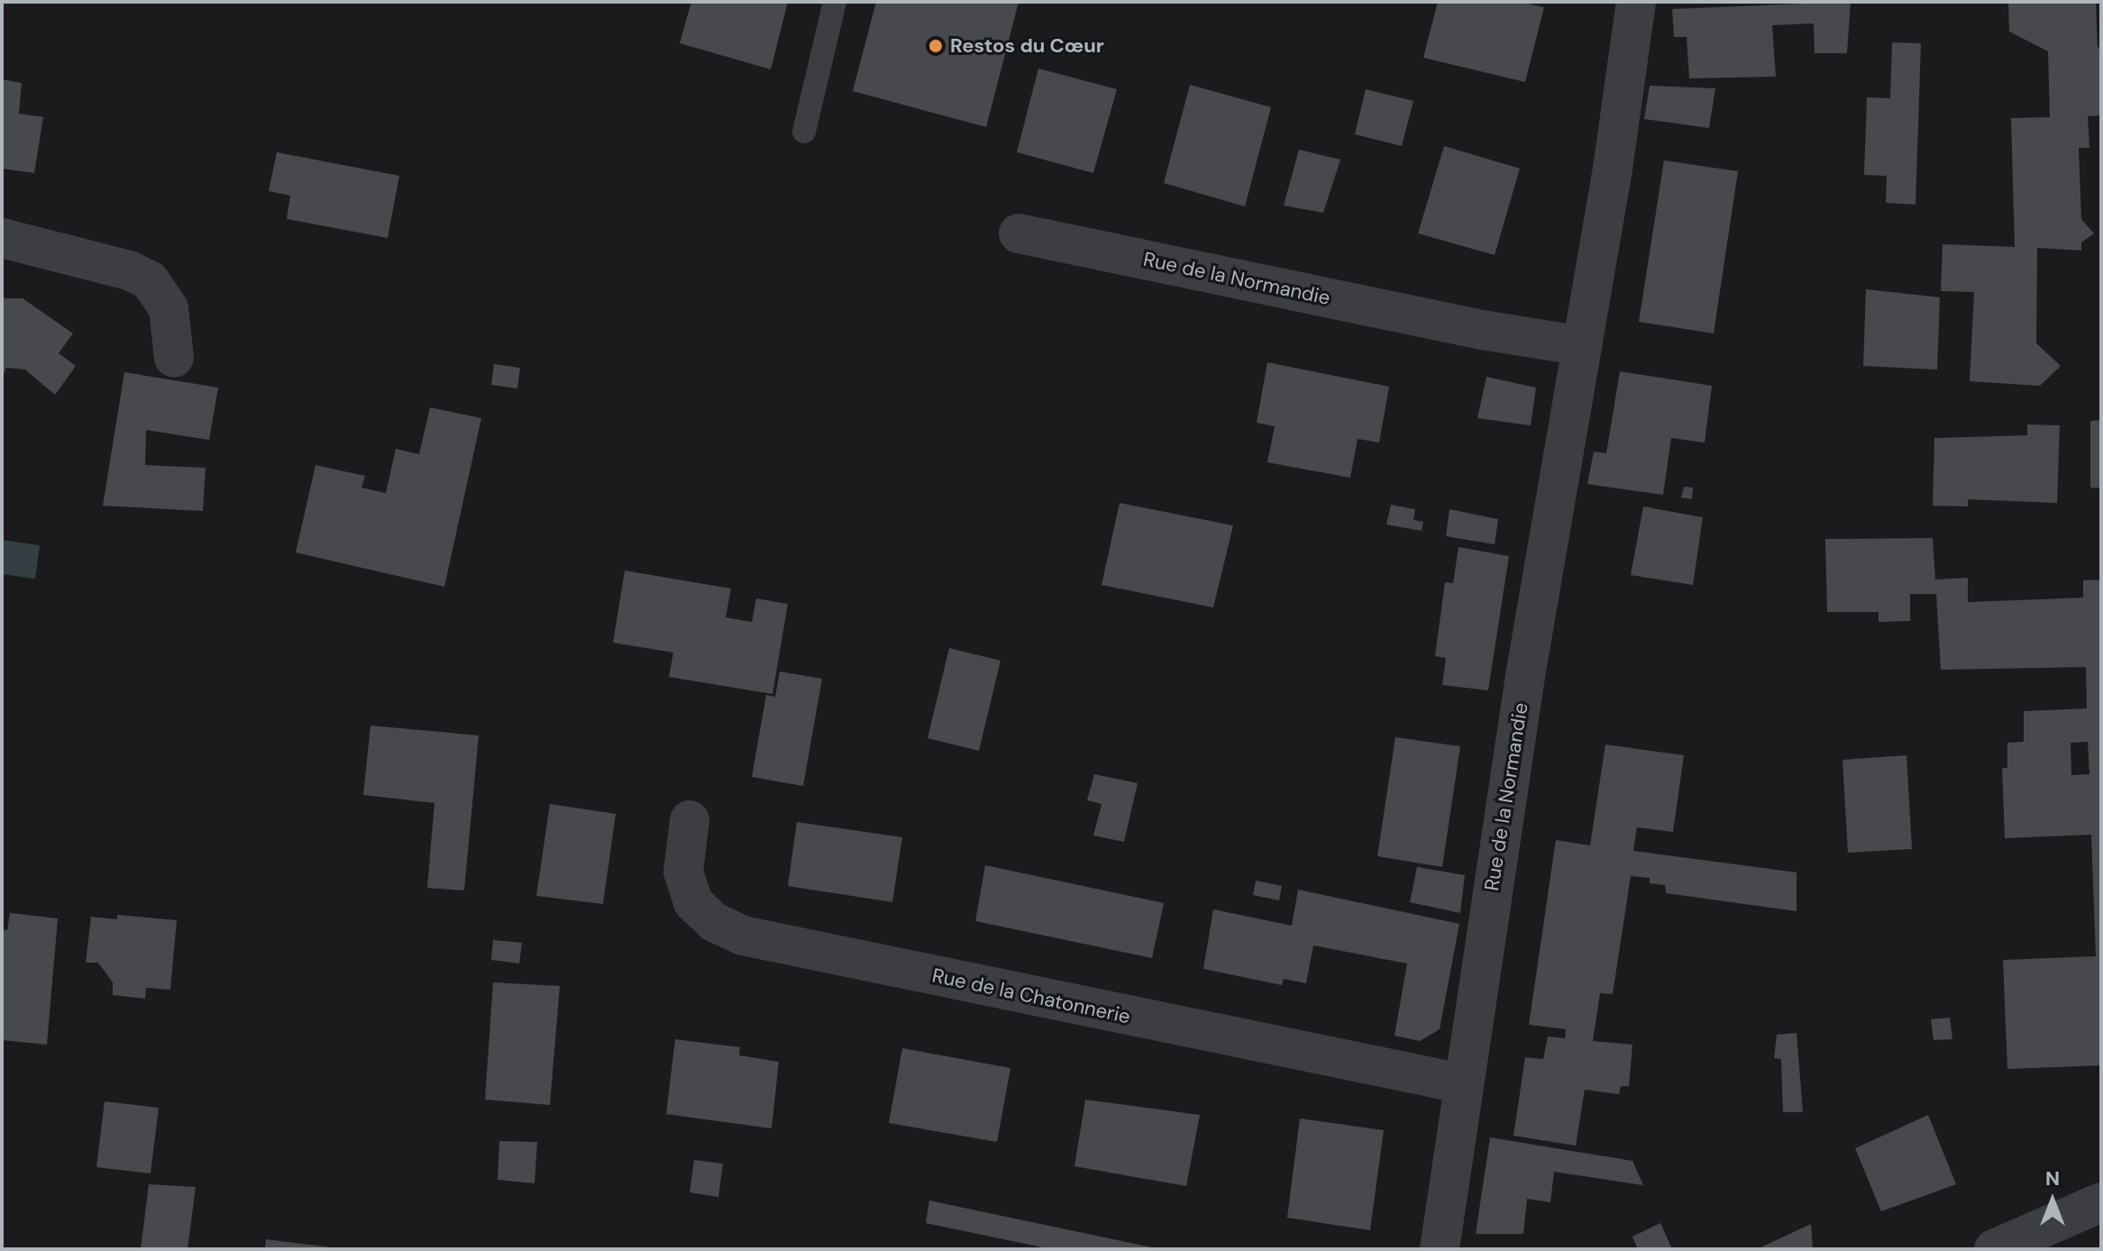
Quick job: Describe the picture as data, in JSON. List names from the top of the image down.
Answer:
{
  "streets": {
    "street": ["Rue de la Normandie", "Rue de la Chatonnerie"]
  },
  "crossings": [
    ["Rue de la Normandie", "Rue de la Chatonnerie"]
  ],
  "places": ["Restos du Cœur"],
  "north": "top"
}
